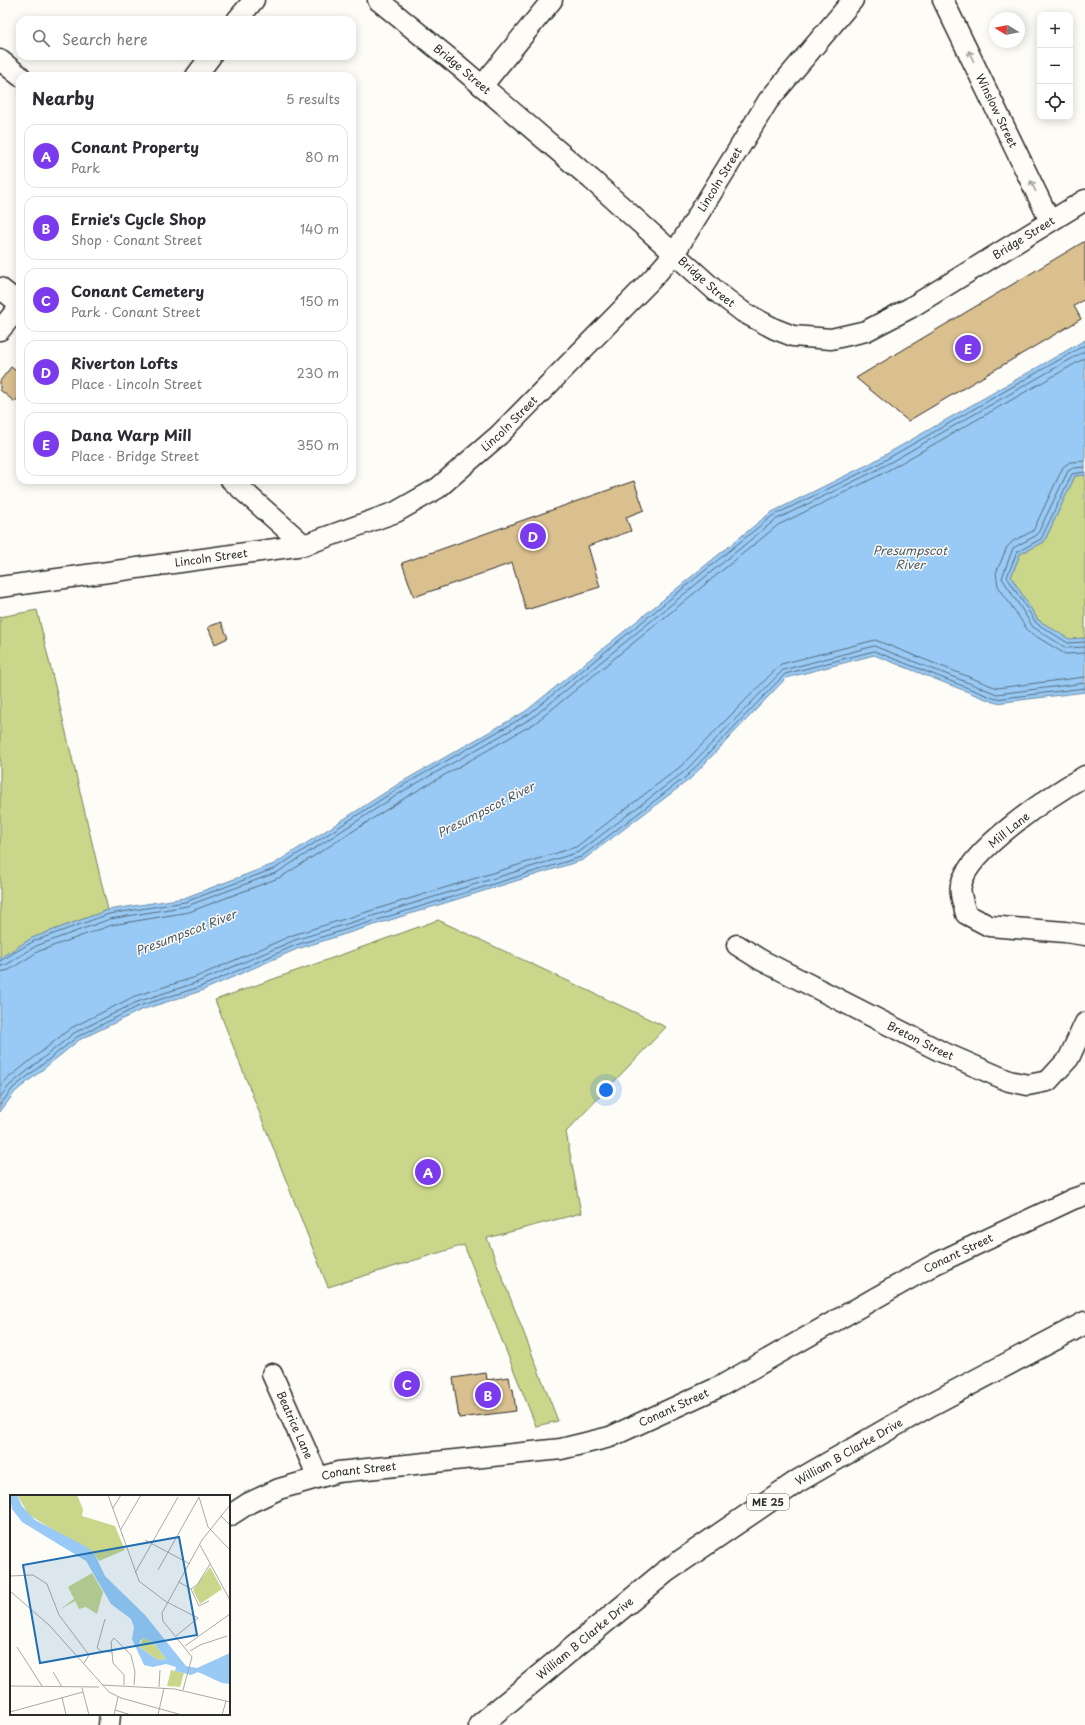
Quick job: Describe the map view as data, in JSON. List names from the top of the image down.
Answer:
{
  "streets": {
    "highway": ["William B Clarke Drive", "ME 25"],
    "street": [
      "Bridge Street",
      "Winslow Street",
      "Lincoln Street",
      "Mill Lane",
      "Breton Street",
      "Conant Street",
      "Beatrice Lane"
    ]
  },
  "crossings": [
    ["Bridge Street", "Winslow Street"],
    ["Bridge Street", "Lincoln Street"],
    ["Conant Street", "Beatrice Lane"]
  ],
  "one_way": ["Winslow Street"],
  "water": ["Presumpscot River"],
  "north": "left",
  "page": {
    "map_buttons": ["+", "−"],
    "search": "Search here",
    "heading": ["Nearby", "5 results"],
    "list": [
      {
        "mark": "A",
        "name": "Conant Property",
        "note": "Park",
        "value": "80 m"
      },
      {
        "mark": "B",
        "name": "Ernie's Cycle Shop",
        "note": "Shop · Conant Street",
        "value": "140 m"
      },
      {
        "mark": "C",
        "name": "Conant Cemetery",
        "note": "Park · Conant Street",
        "value": "150 m"
      },
      {
        "mark": "D",
        "name": "Riverton Lofts",
        "note": "Place · Lincoln Street",
        "value": "230 m"
      },
      {
        "mark": "E",
        "name": "Dana Warp Mill",
        "note": "Place · Bridge Street",
        "value": "350 m"
      }
    ],
    "pins": [
      "E",
      "D",
      "A",
      "C",
      "B"
    ]
  }
}
